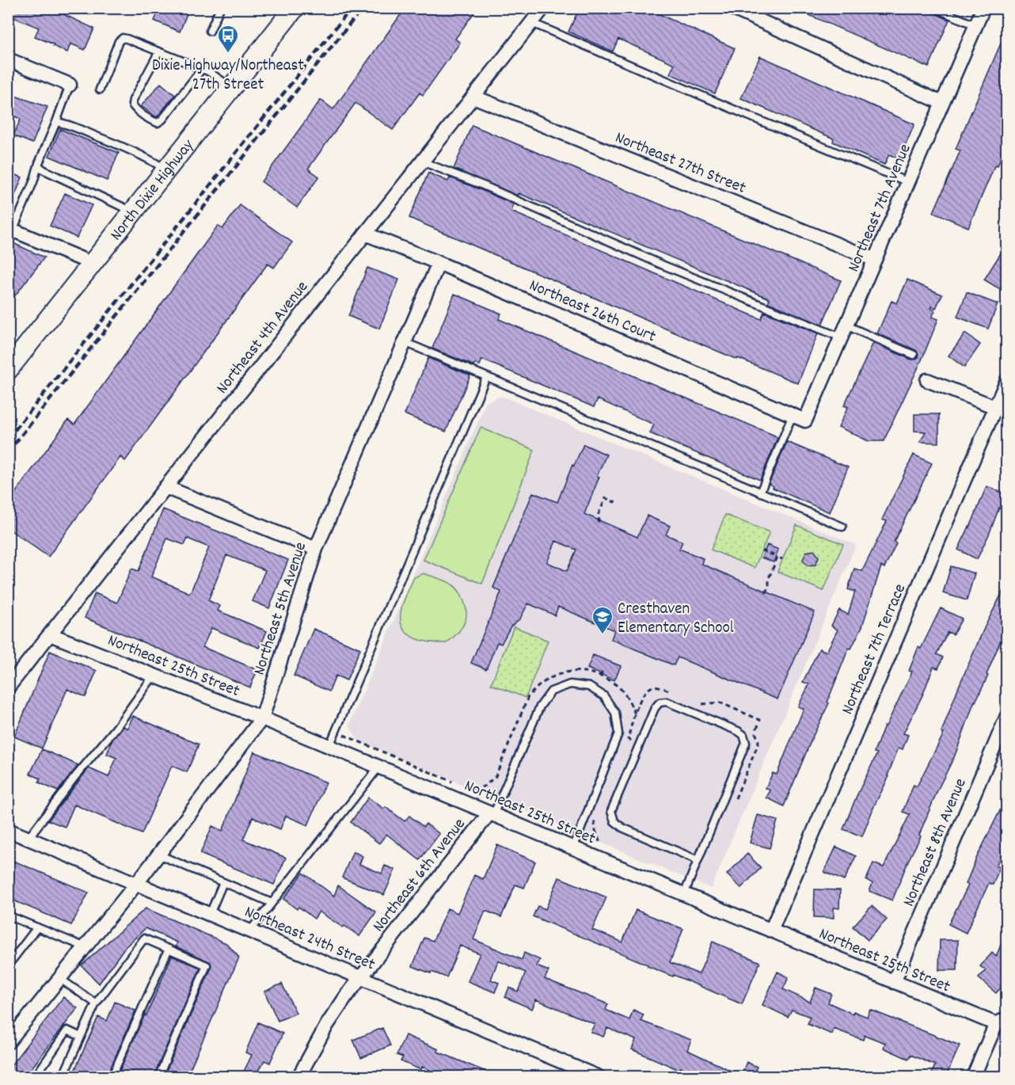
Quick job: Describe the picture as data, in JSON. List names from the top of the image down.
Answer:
{
  "streets": {
    "main road": ["North Dixie Highway"],
    "street": [
      "Northeast 27th Street",
      "Northeast 7th Avenue",
      "Northeast 26th Court",
      "Northeast 4th Avenue",
      "Northeast 5th Avenue",
      "Northeast 7th Terrace",
      "Northeast 25th Street",
      "Northeast 8th Avenue",
      "Northeast 6th Avenue",
      "Northeast 24th Street"
    ]
  },
  "crossings": [
    ["Northeast 27th Street", "Northeast 7th Avenue"],
    ["Northeast 27th Street", "Northeast 4th Avenue"],
    ["Northeast 7th Avenue", "Northeast 26th Court"],
    ["Northeast 26th Court", "Northeast 4th Avenue"],
    ["Northeast 26th Court", "Northeast 5th Avenue"],
    ["Northeast 4th Avenue", "Northeast 25th Street"],
    ["Northeast 5th Avenue", "Northeast 25th Street"],
    ["Northeast 5th Avenue", "Northeast 24th Street"],
    ["Northeast 7th Terrace", "Northeast 25th Street"],
    ["Northeast 25th Street", "Northeast 8th Avenue"],
    ["Northeast 25th Street", "Northeast 6th Avenue"],
    ["Northeast 6th Avenue", "Northeast 24th Street"]
  ],
  "places": {
    "bus stop": ["Dixie Highway/Northeast 27th Street"],
    "school or university": ["Cresthaven Elementary School"]
  }
}
